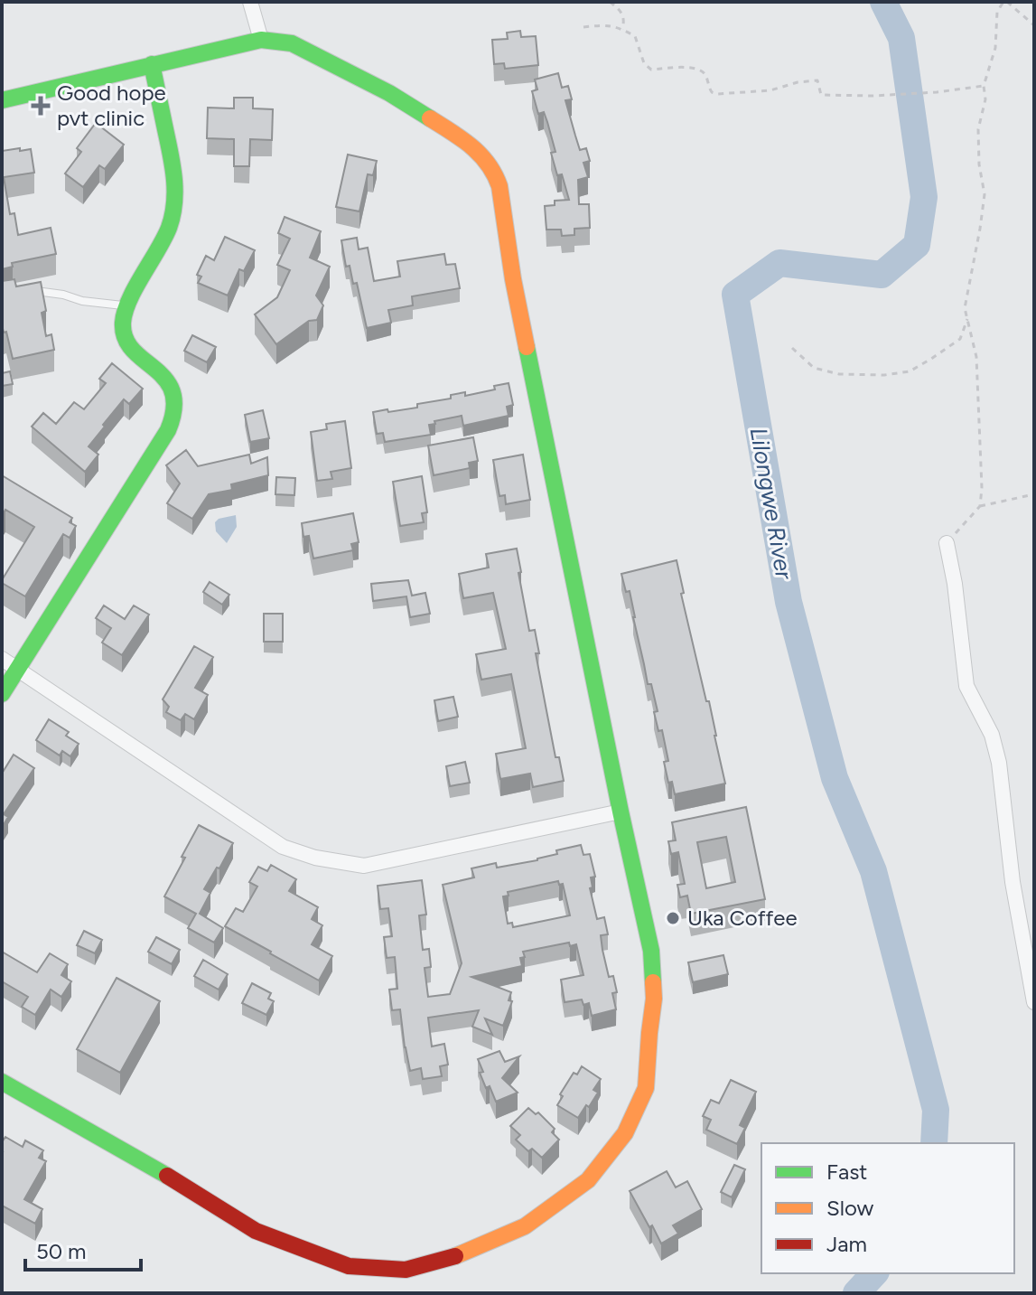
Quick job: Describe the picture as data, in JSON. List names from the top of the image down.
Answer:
{
  "water": ["Lilongwe River"],
  "places": {
    "health": ["Good hope pvt clinic"],
    "other": ["Uka Coffee"]
  },
  "legend": ["Fast", "Slow", "Jam"],
  "scale_bar": "50 m"
}
